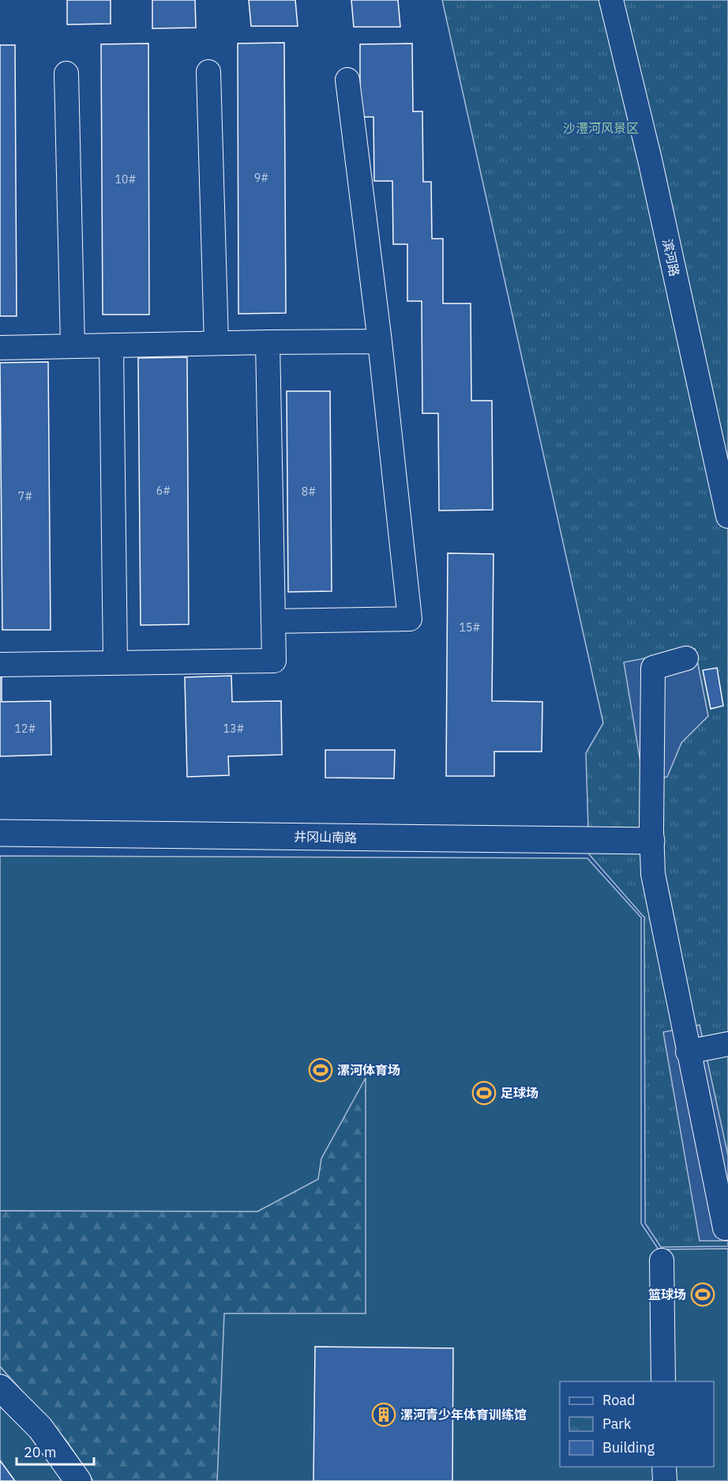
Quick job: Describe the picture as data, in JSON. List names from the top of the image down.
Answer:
{
  "streets": {
    "street": ["滨河路", "井冈山南路"]
  },
  "parks": ["沙澧河风景区"],
  "places": {
    "sports": ["漯河体育场", "足球场", "篮球场"],
    "building": ["漯河青少年体育训练馆"]
  },
  "house_numbers": [
    "9#",
    "10#",
    "6#",
    "8#",
    "7#",
    "15#",
    "12#",
    "13#"
  ],
  "legend": ["Road", "Park", "Building"],
  "scale_bar": "20 m"
}
